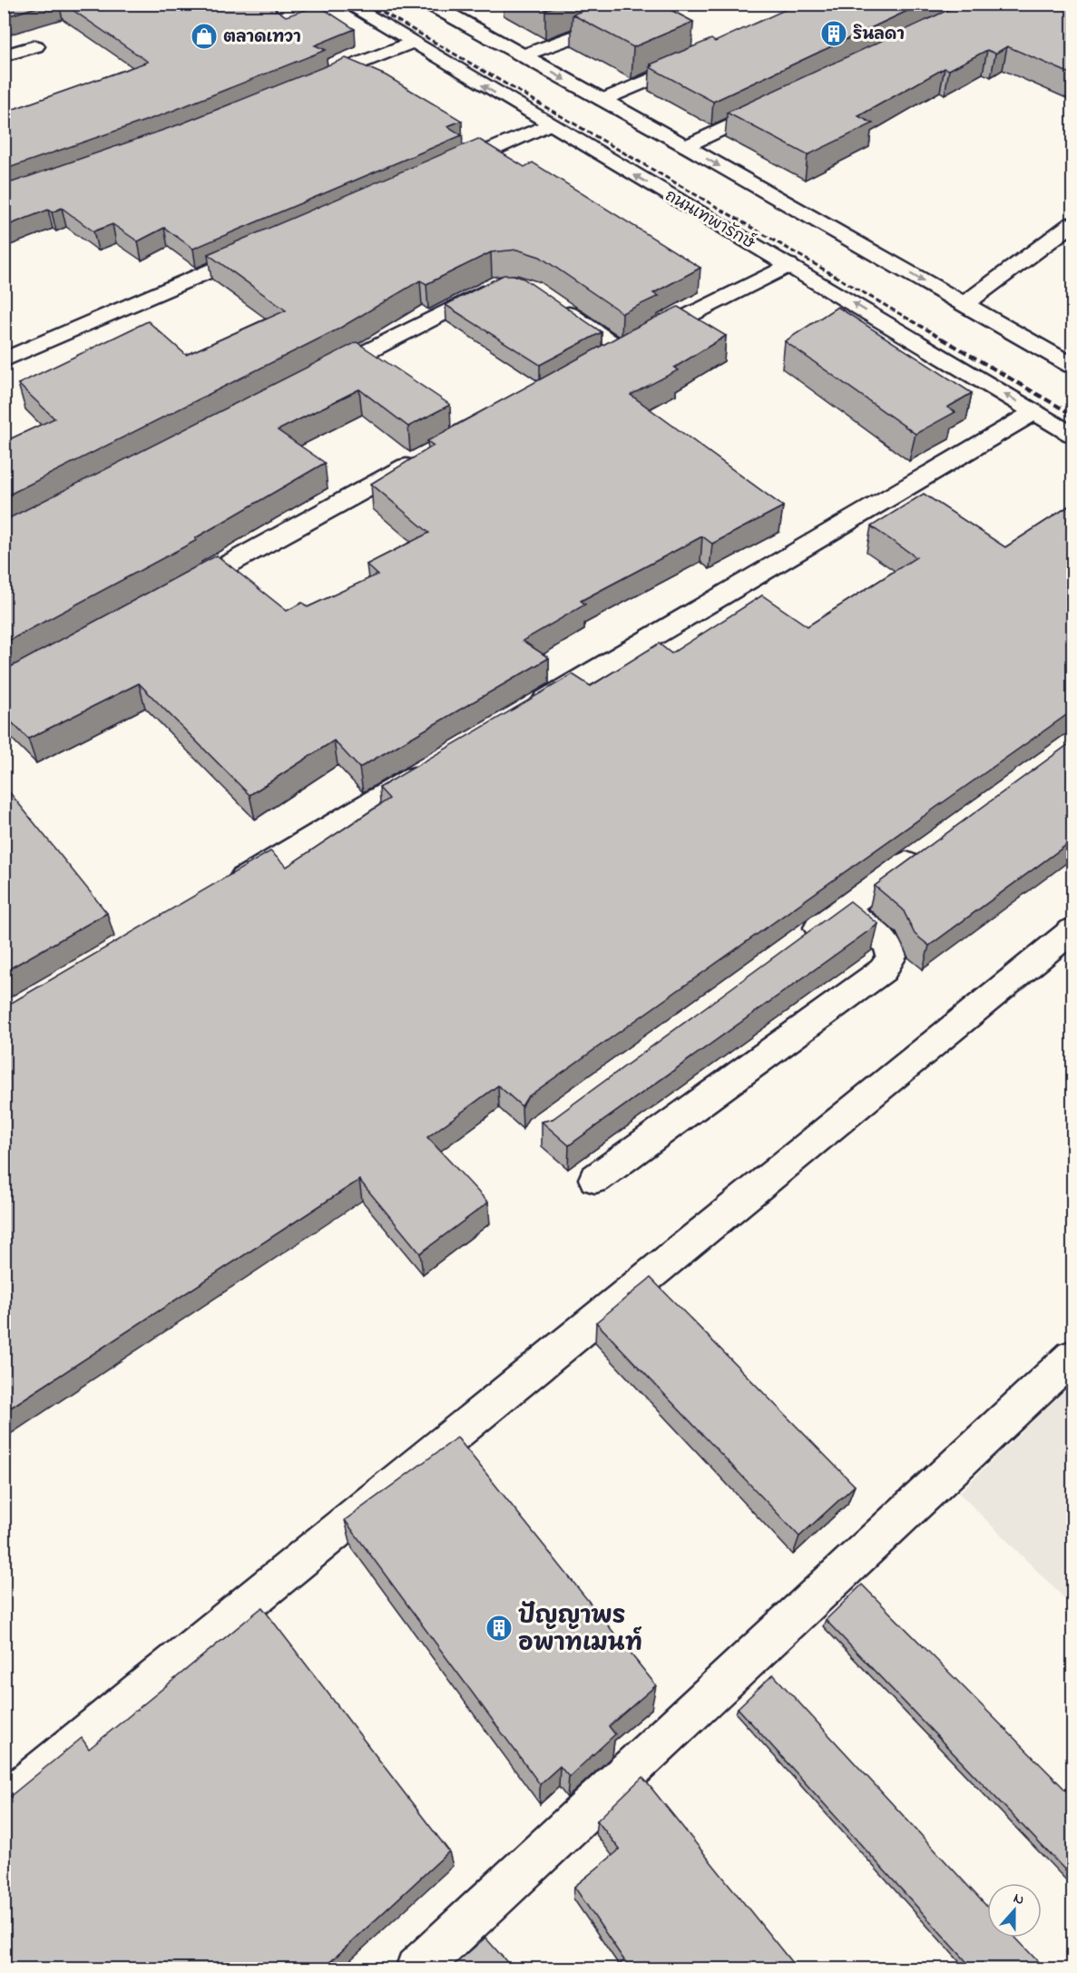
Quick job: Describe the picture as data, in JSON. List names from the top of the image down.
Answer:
{
  "streets": {
    "street": ["ถนนเทพารักษ์"]
  },
  "places": {
    "building": ["รินลดา", "ปัญญาพร อพาทเมนท์"],
    "shop": ["ตลาดเทวา"]
  },
  "north": "top"
}
